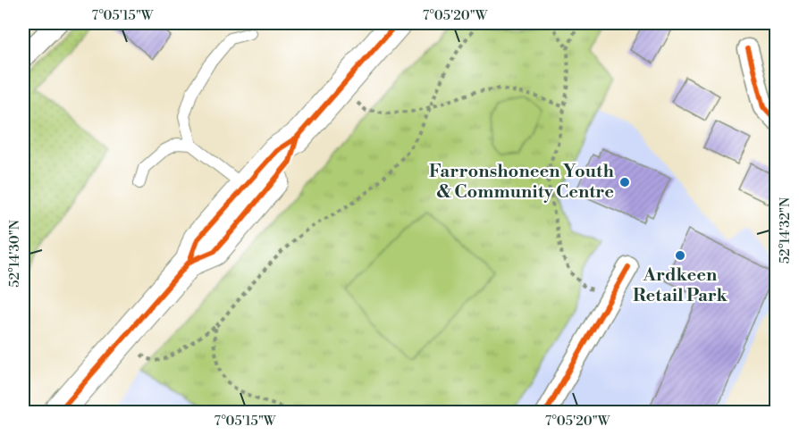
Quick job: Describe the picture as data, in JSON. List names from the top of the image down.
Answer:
{
  "places": ["Farronshoneen Youth & Community Centre", "Ardkeen Retail Park"],
  "coordinates": [
    "7°05'15\"W",
    "7°05'20\"W",
    "52°14'32\"N",
    "52°14'30\"N"
  ]
}
